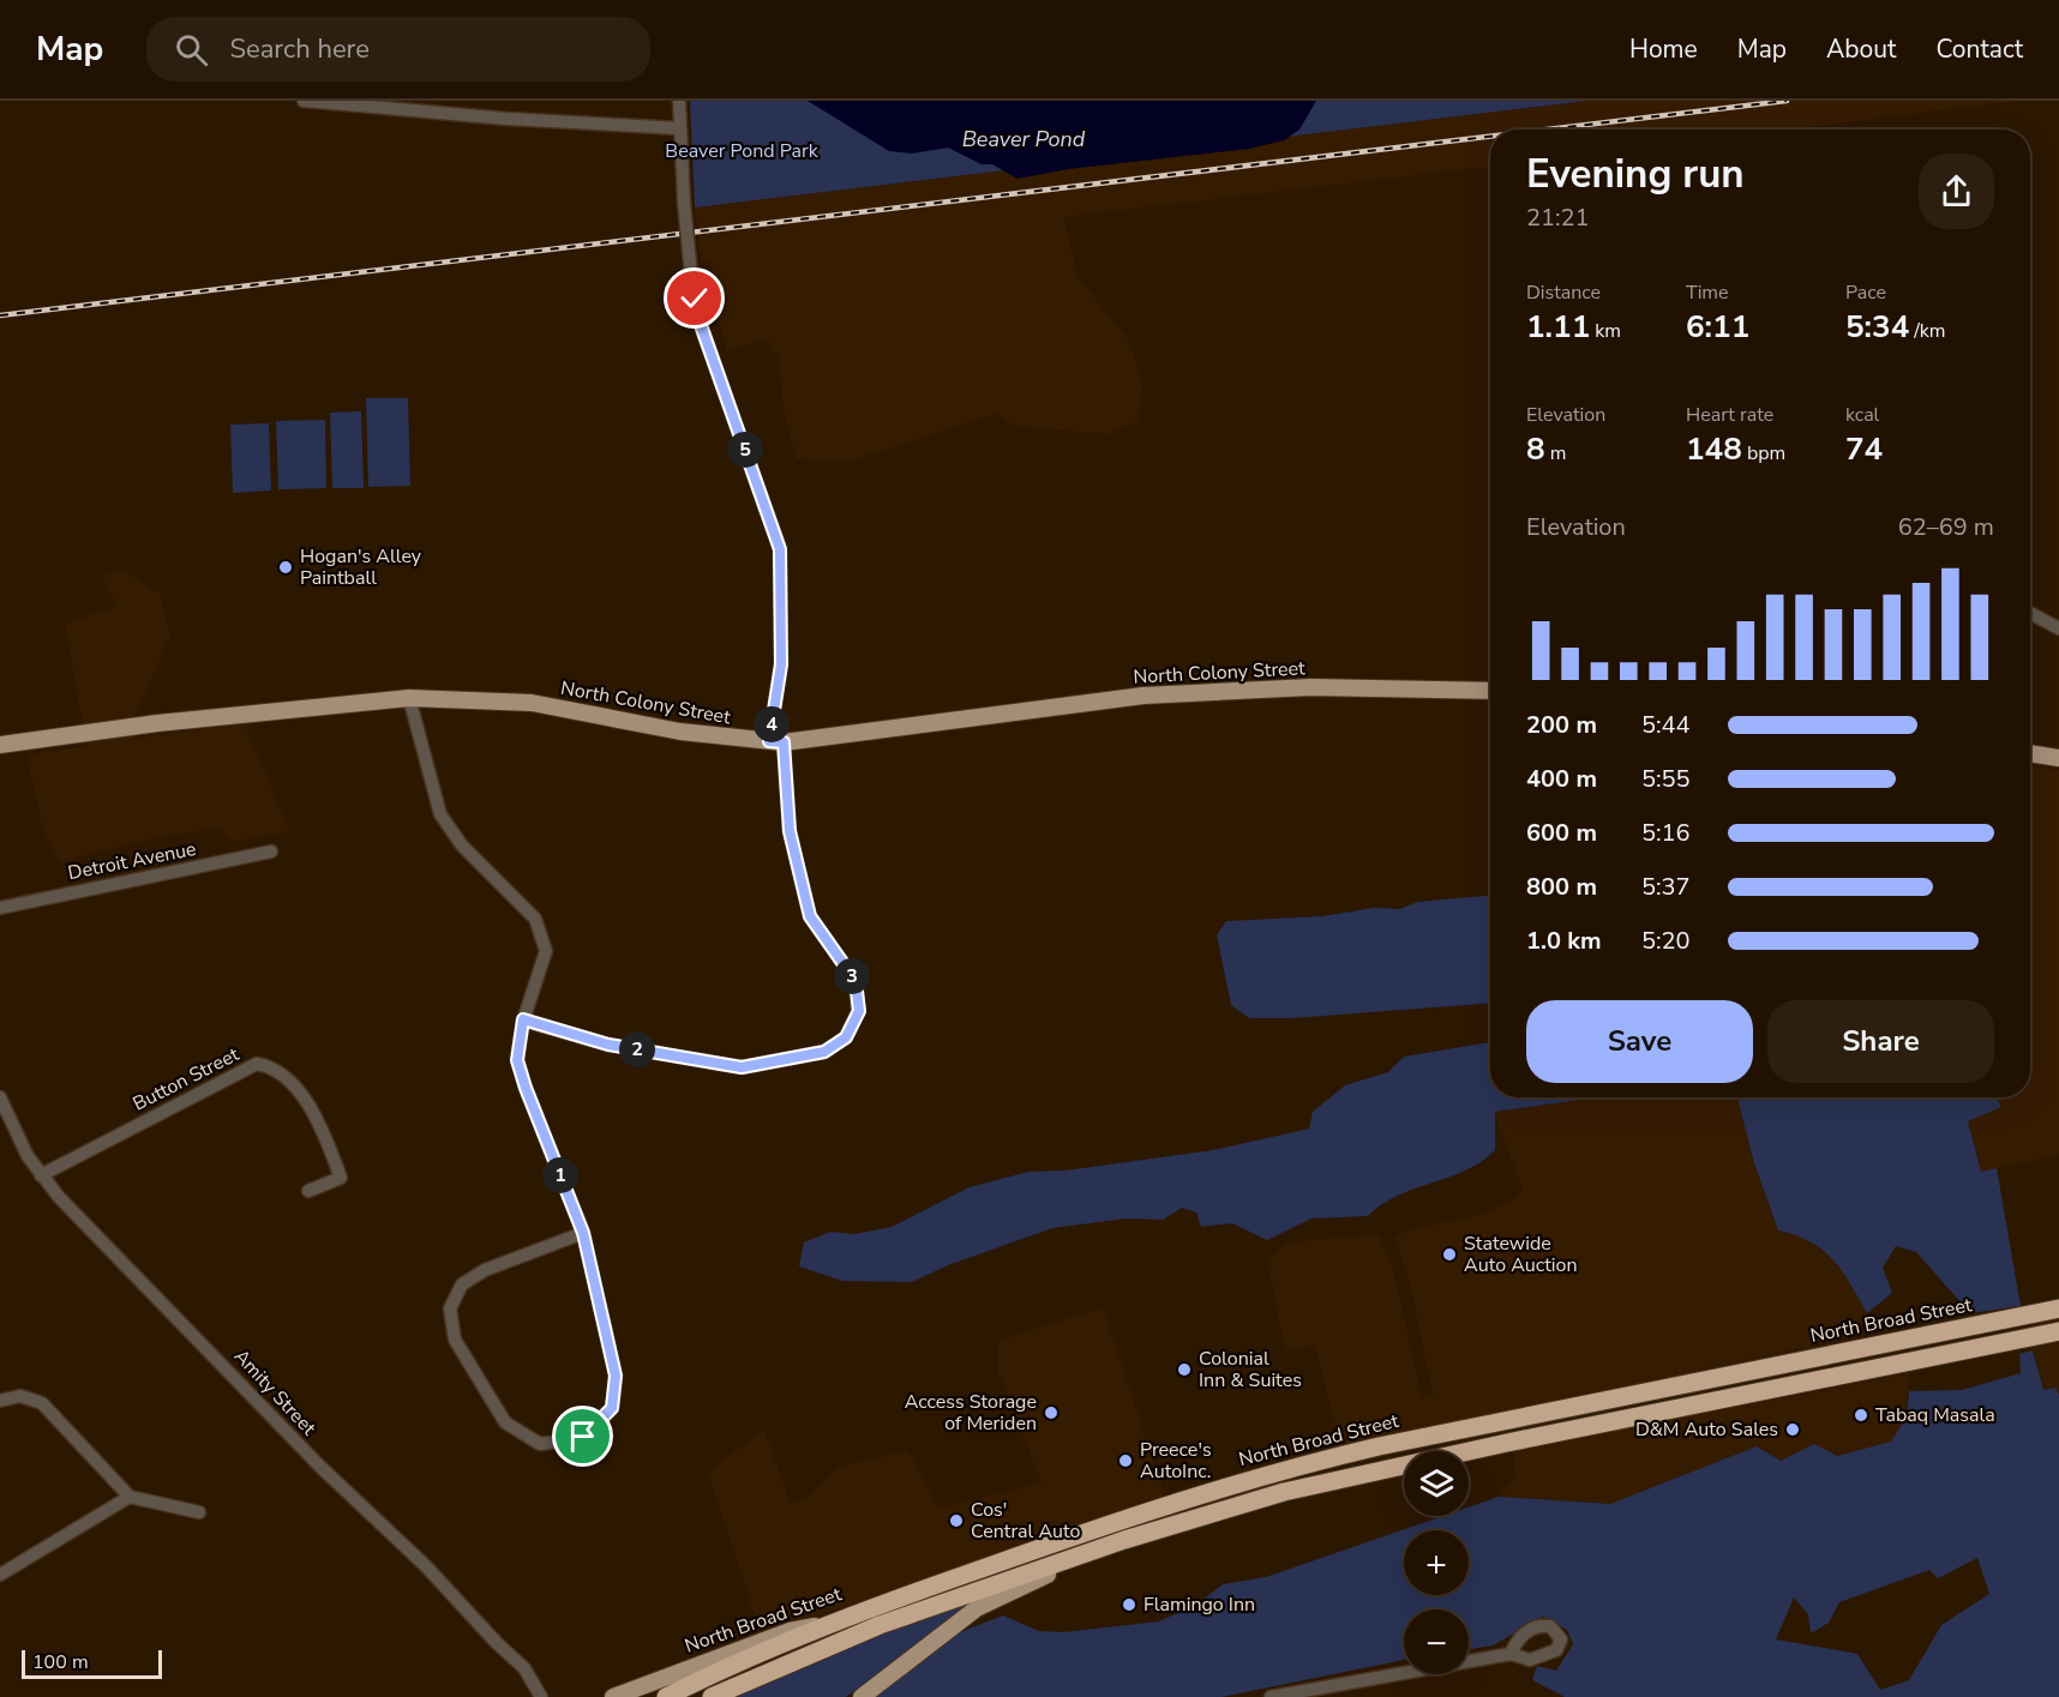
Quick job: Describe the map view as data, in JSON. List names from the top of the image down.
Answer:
{
  "streets": {
    "highway": ["North Broad Street"],
    "main road": ["North Colony Street"],
    "street": ["Detroit Avenue", "Button Street", "Amity Street"]
  },
  "crossings": [
    ["Button Street", "Amity Street"]
  ],
  "water": ["Beaver Pond"],
  "parks": ["Beaver Pond Park"],
  "places": [
    "Hogan's Alley Paintball",
    "Statewide Auto Auction",
    "Colonial Inn & Suites",
    "Access Storage of Meriden",
    "Tabaq Masala",
    "D&M Auto Sales",
    "Preece's AutoInc.",
    "Cos' Central Auto",
    "Flamingo Inn"
  ],
  "scale_bar": "100 m",
  "page": {
    "header": "Map",
    "search": "Search here",
    "nav": [
      "Home",
      "Map",
      "About",
      "Contact"
    ],
    "heading": ["Evening run", "21:21"],
    "stats": [
      ["Distance", "1.11 km"],
      ["Time", "6:11"],
      ["Pace", "5:34 /km"],
      ["Elevation", "8 m"],
      ["Heart rate", "148 bpm"],
      ["kcal", "74"]
    ],
    "pins": [
      "5",
      "4",
      "3",
      "2",
      "1"
    ],
    "chart": ["Elevation", "62–69 m"],
    "list": [
      {
        "name": "200 m",
        "note": "5:44"
      },
      {
        "name": "400 m",
        "note": "5:55"
      },
      {
        "name": "600 m",
        "note": "5:16"
      },
      {
        "name": "800 m",
        "note": "5:37"
      },
      {
        "name": "1.0 km",
        "note": "5:20"
      }
    ],
    "buttons": ["Save", "Share"],
    "map_buttons": ["+", "−"],
    "scale": "100 m"
  }
}
